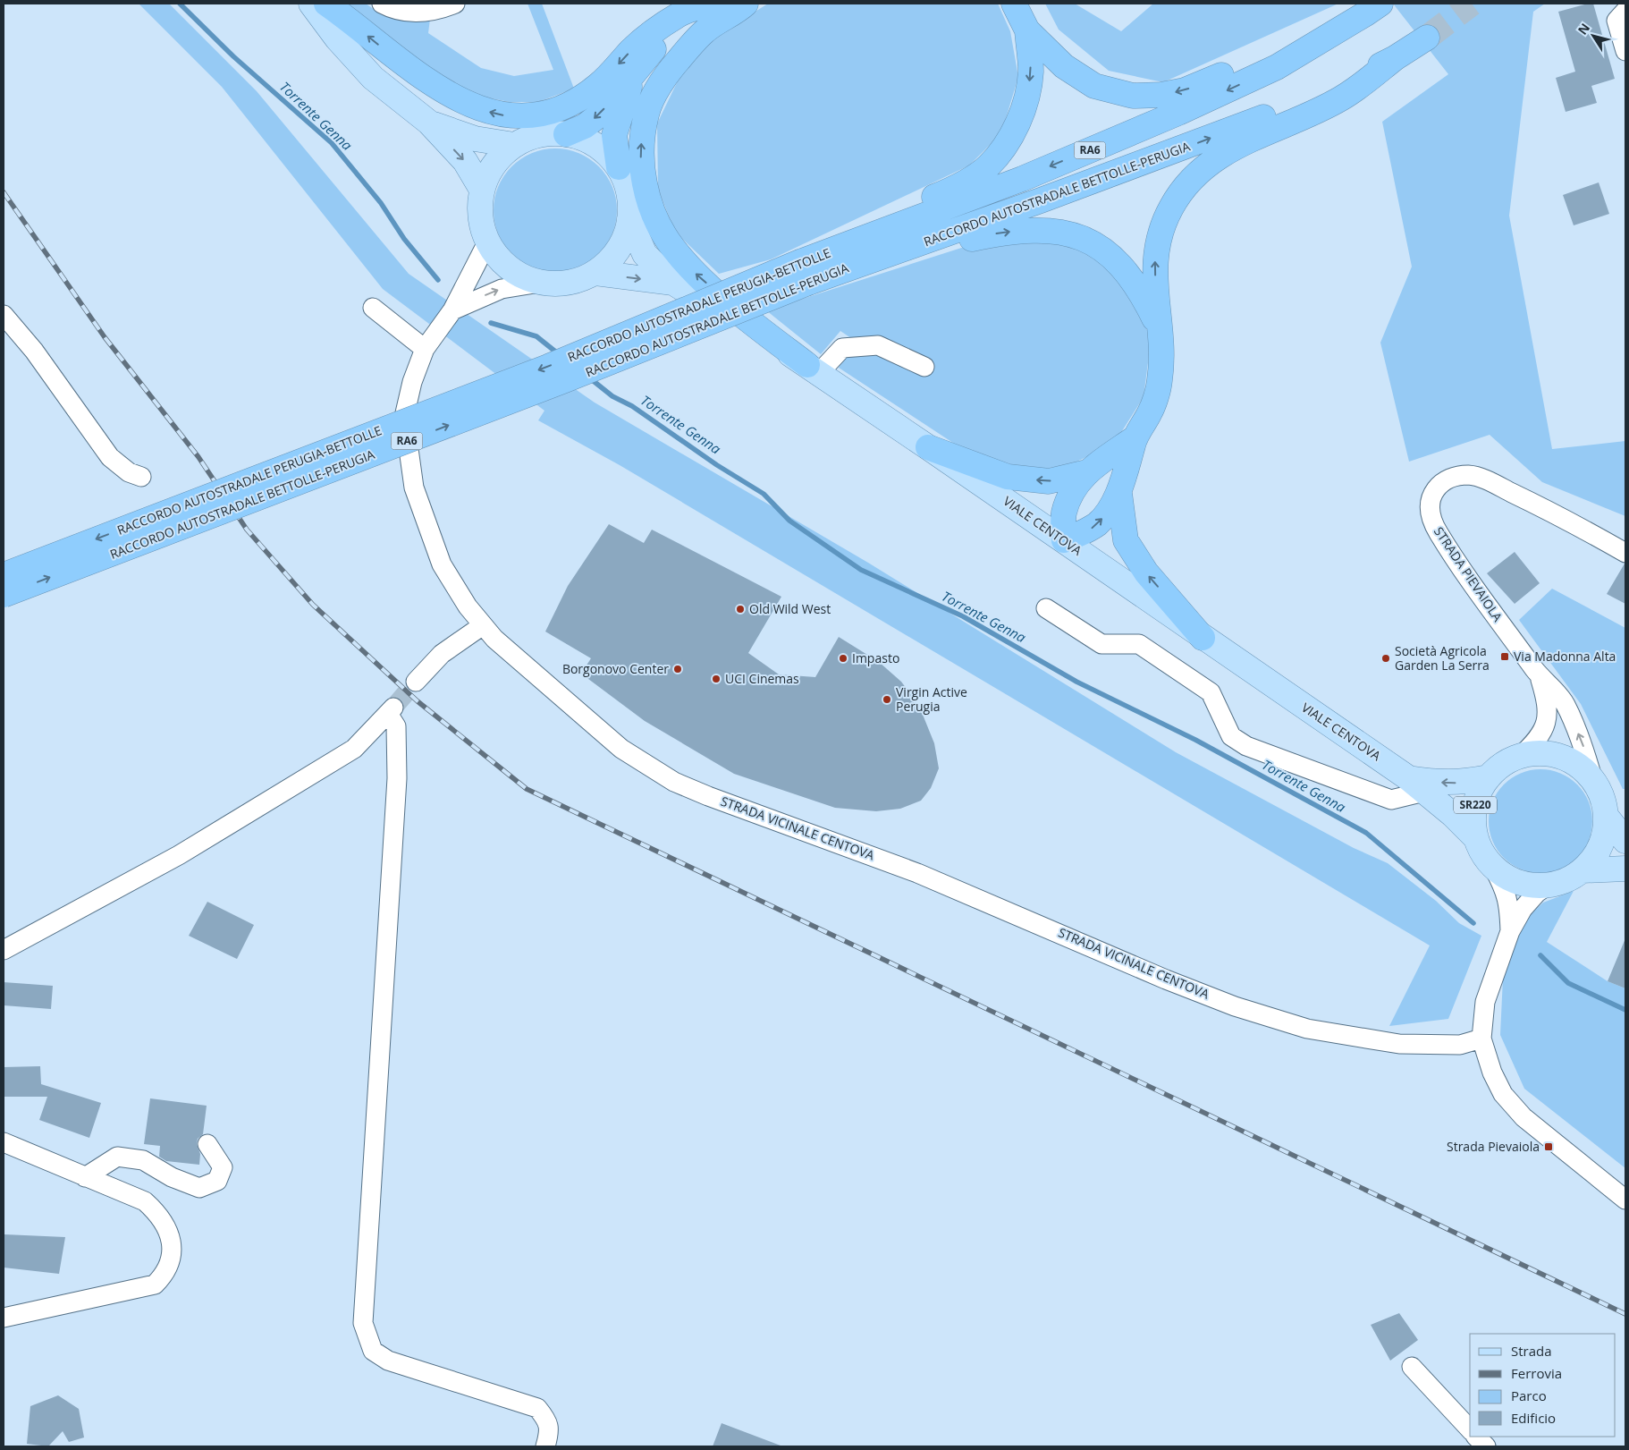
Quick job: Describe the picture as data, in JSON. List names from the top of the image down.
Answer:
{
  "streets": {
    "highway": ["RA6", "RACCORDO AUTOSTRADALE BETTOLLE-PERUGIA", "RACCORDO AUTOSTRADALE PERUGIA-BETTOLLE"],
    "main road": ["VIALE CENTOVA", "SR220"],
    "street": ["STRADA PIEVAIOLA", "STRADA VICINALE CENTOVA"]
  },
  "crossings": [
    ["RA6", "RACCORDO AUTOSTRADALE PERUGIA-BETTOLLE"],
    ["RACCORDO AUTOSTRADALE BETTOLLE-PERUGIA", "RACCORDO AUTOSTRADALE PERUGIA-BETTOLLE"],
    ["VIALE CENTOVA", "SR220"],
    ["STRADA PIEVAIOLA", "SR220"],
    ["SR220", "STRADA VICINALE CENTOVA"]
  ],
  "one_way": ["RACCORDO AUTOSTRADALE BETTOLLE-PERUGIA", "RACCORDO AUTOSTRADALE PERUGIA-BETTOLLE"],
  "water": ["Torrente Genna"],
  "places": {
    "other": [
      "Old Wild West",
      "Impasto",
      "Società Agricola Garden La Serra",
      "Borgonovo Center",
      "UCI Cinemas",
      "Virgin Active Perugia"
    ],
    "transit": ["Via Madonna Alta", "Strada Pievaiola"]
  },
  "legend": [
    "Strada",
    "Ferrovia",
    "Parco",
    "Edificio"
  ],
  "north": "top left"
}
